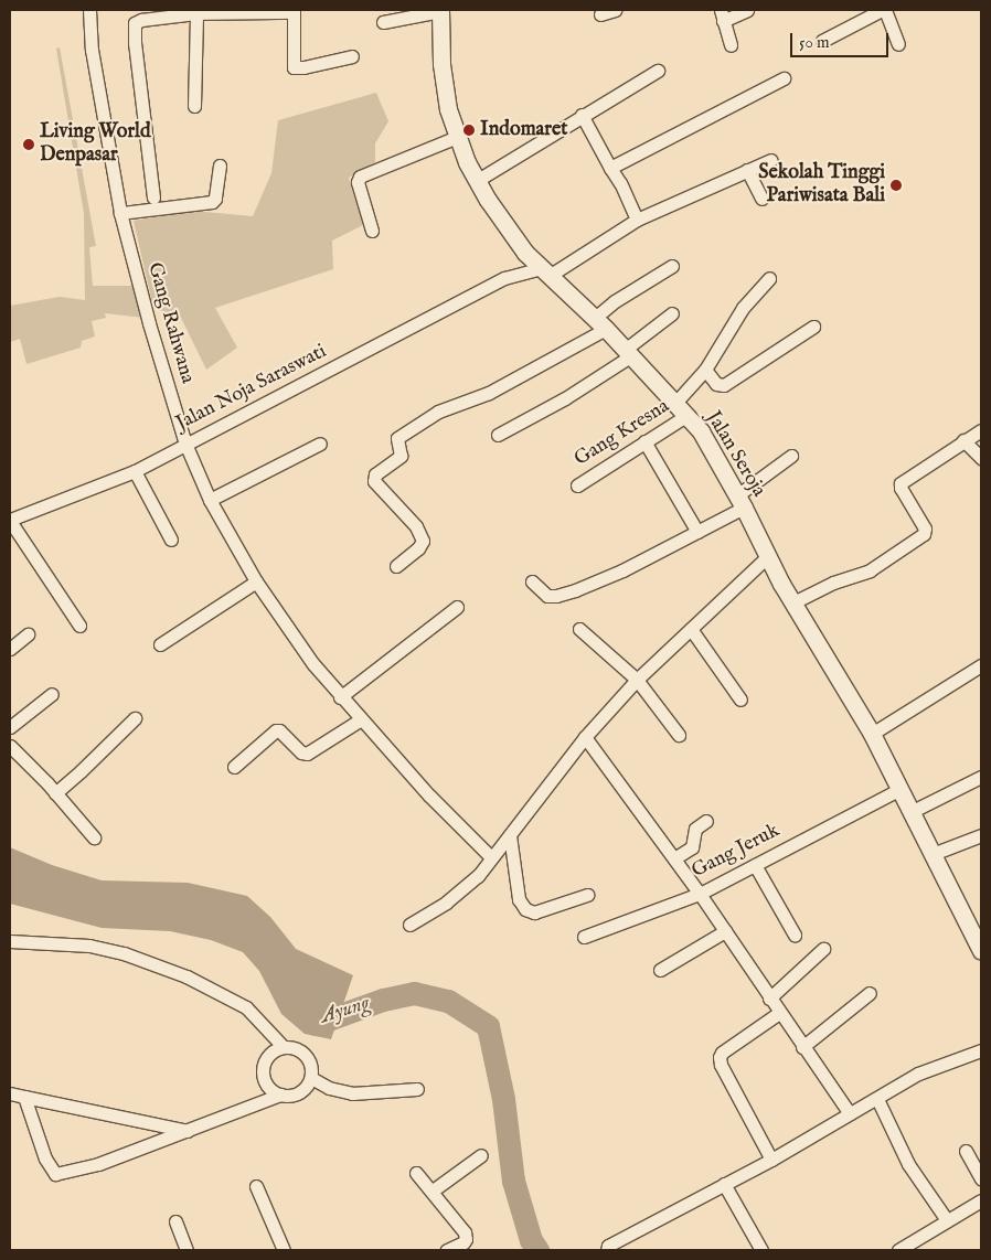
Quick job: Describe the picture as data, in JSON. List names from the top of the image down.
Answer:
{
  "streets": {
    "street": [
      "Gang Rahwana",
      "Jalan Noja Saraswati",
      "Gang Kresna",
      "Jalan Seroja",
      "Gang Jeruk"
    ]
  },
  "crossings": [
    ["Gang Rahwana", "Jalan Noja Saraswati"],
    ["Jalan Noja Saraswati", "Jalan Seroja"],
    ["Gang Kresna", "Jalan Seroja"],
    ["Jalan Seroja", "Gang Jeruk"]
  ],
  "water": ["Ayung"],
  "places": ["Indomaret", "Living World Denpasar", "Sekolah Tinggi Pariwisata Bali"],
  "scale_bar": "50 m"
}
